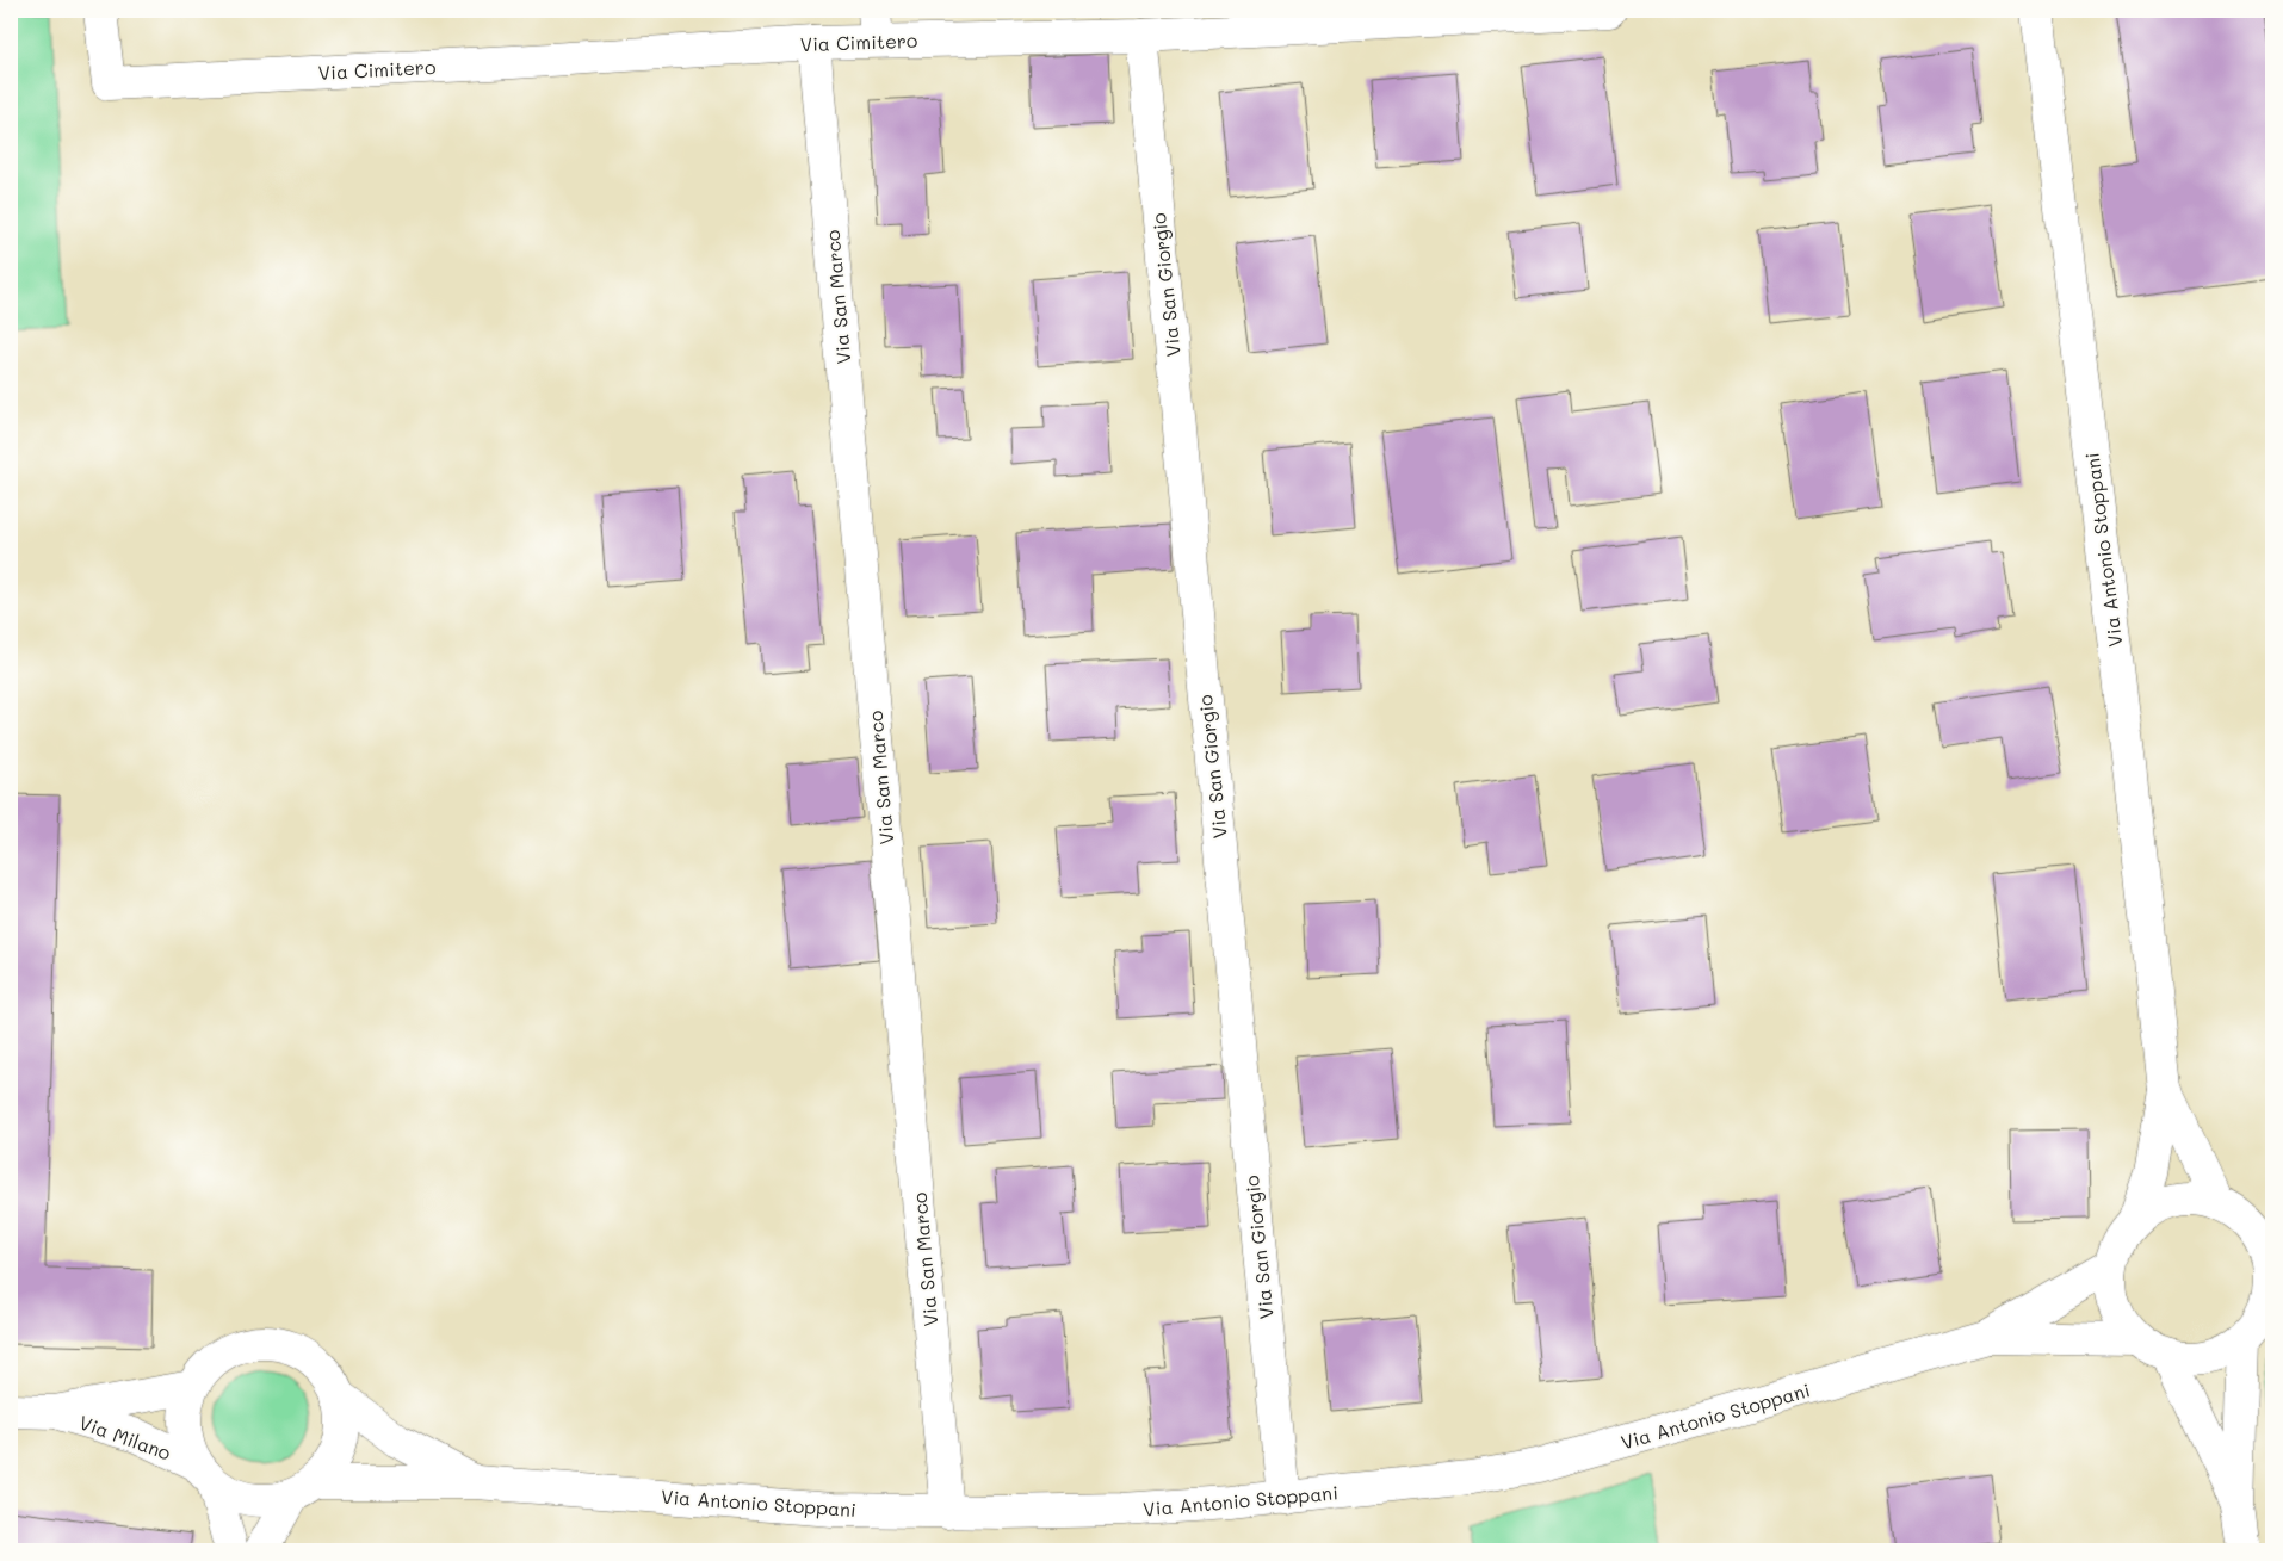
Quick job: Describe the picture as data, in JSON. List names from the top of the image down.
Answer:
{
  "streets": {
    "street": [
      "Via Cimitero",
      "Via San Giorgio",
      "Via San Marco",
      "Via Antonio Stoppani",
      "Via Milano"
    ]
  },
  "crossings": [
    ["Via Cimitero", "Via San Giorgio"],
    ["Via Cimitero", "Via San Marco"],
    ["Via San Giorgio", "Via Antonio Stoppani"],
    ["Via San Marco", "Via Antonio Stoppani"],
    ["Via Antonio Stoppani", "Via Milano"]
  ]
}
